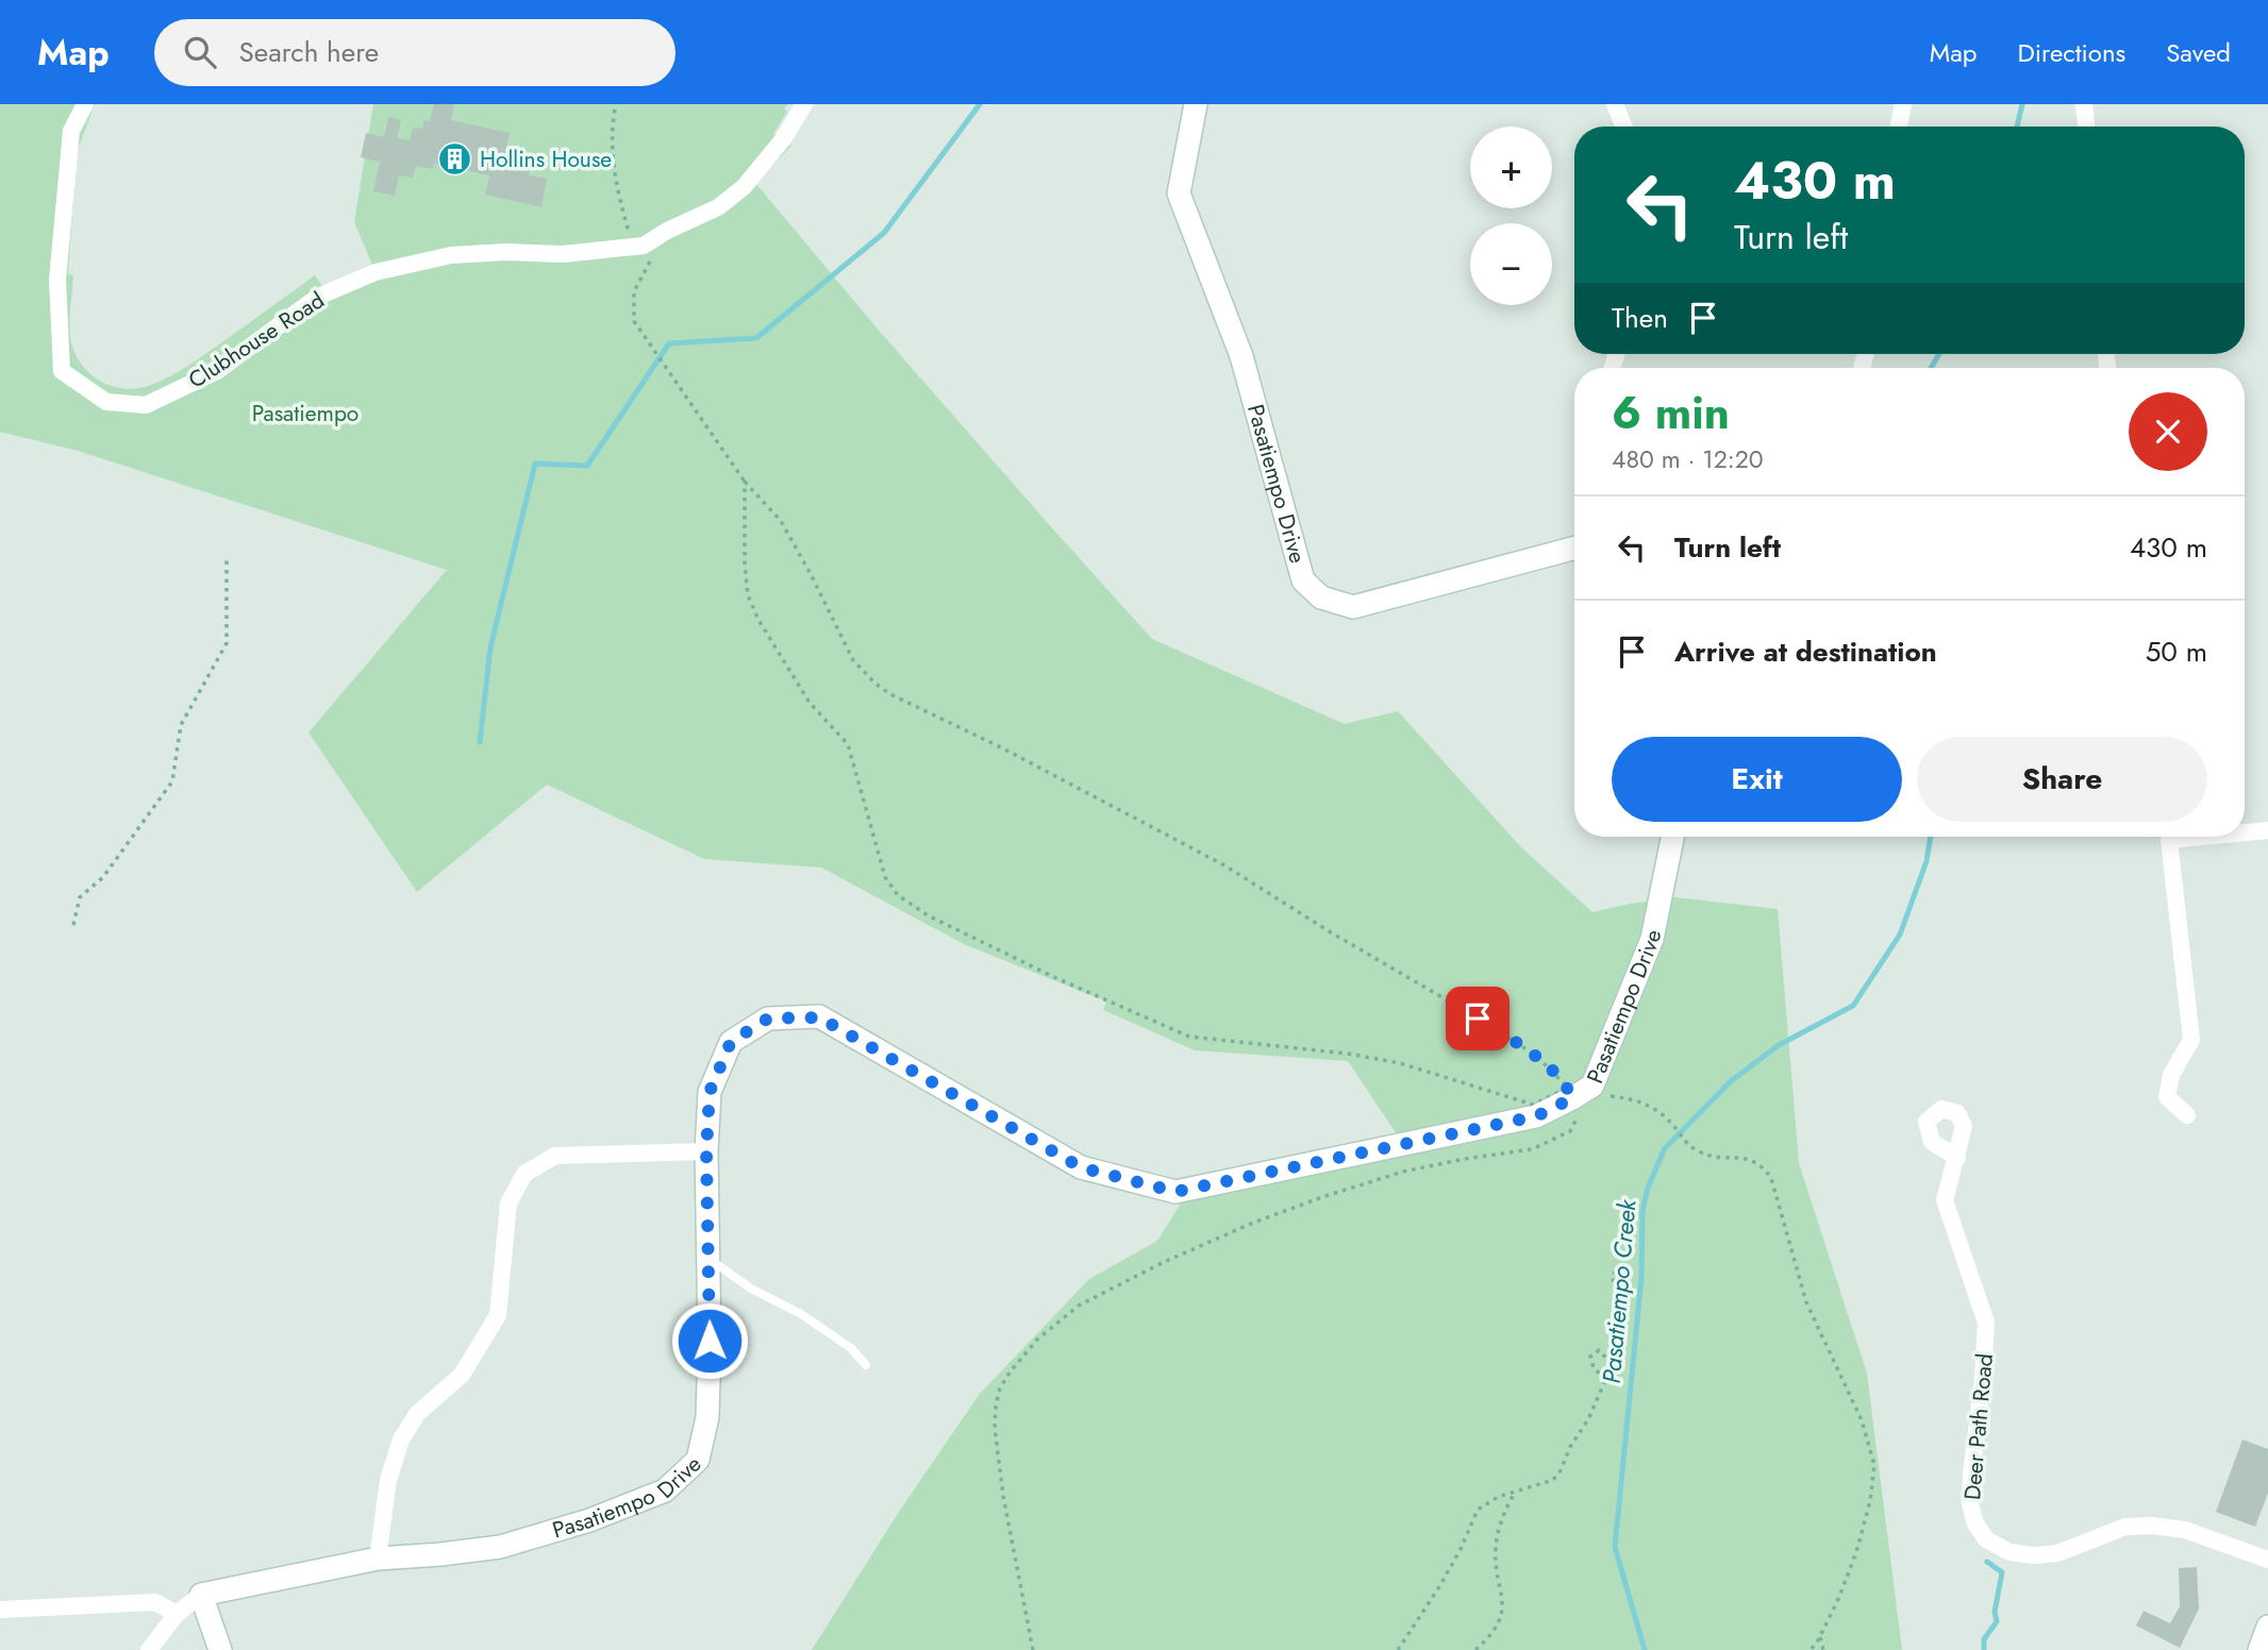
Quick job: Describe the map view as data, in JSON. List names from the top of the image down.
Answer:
{
  "streets": {
    "street": ["Clubhouse Road", "Pasatiempo Drive", "Deer Path Road"]
  },
  "water": ["Pasatiempo Creek"],
  "parks": ["Pasatiempo"],
  "places": {
    "building": ["Hollins House"]
  },
  "page": {
    "header": "Map",
    "search": "Search here",
    "nav": ["Map", "Directions", "Saved"],
    "map_buttons": ["+", "−"],
    "turn": ["430 m", "Turn left"],
    "then": "Then",
    "heading": ["6 min", "480 m · 12:20"],
    "list": [
      {
        "name": "Turn left",
        "value": "430 m"
      },
      {
        "name": "Arrive at destination",
        "value": "50 m"
      }
    ],
    "buttons": ["Exit", "Share"]
  }
}
